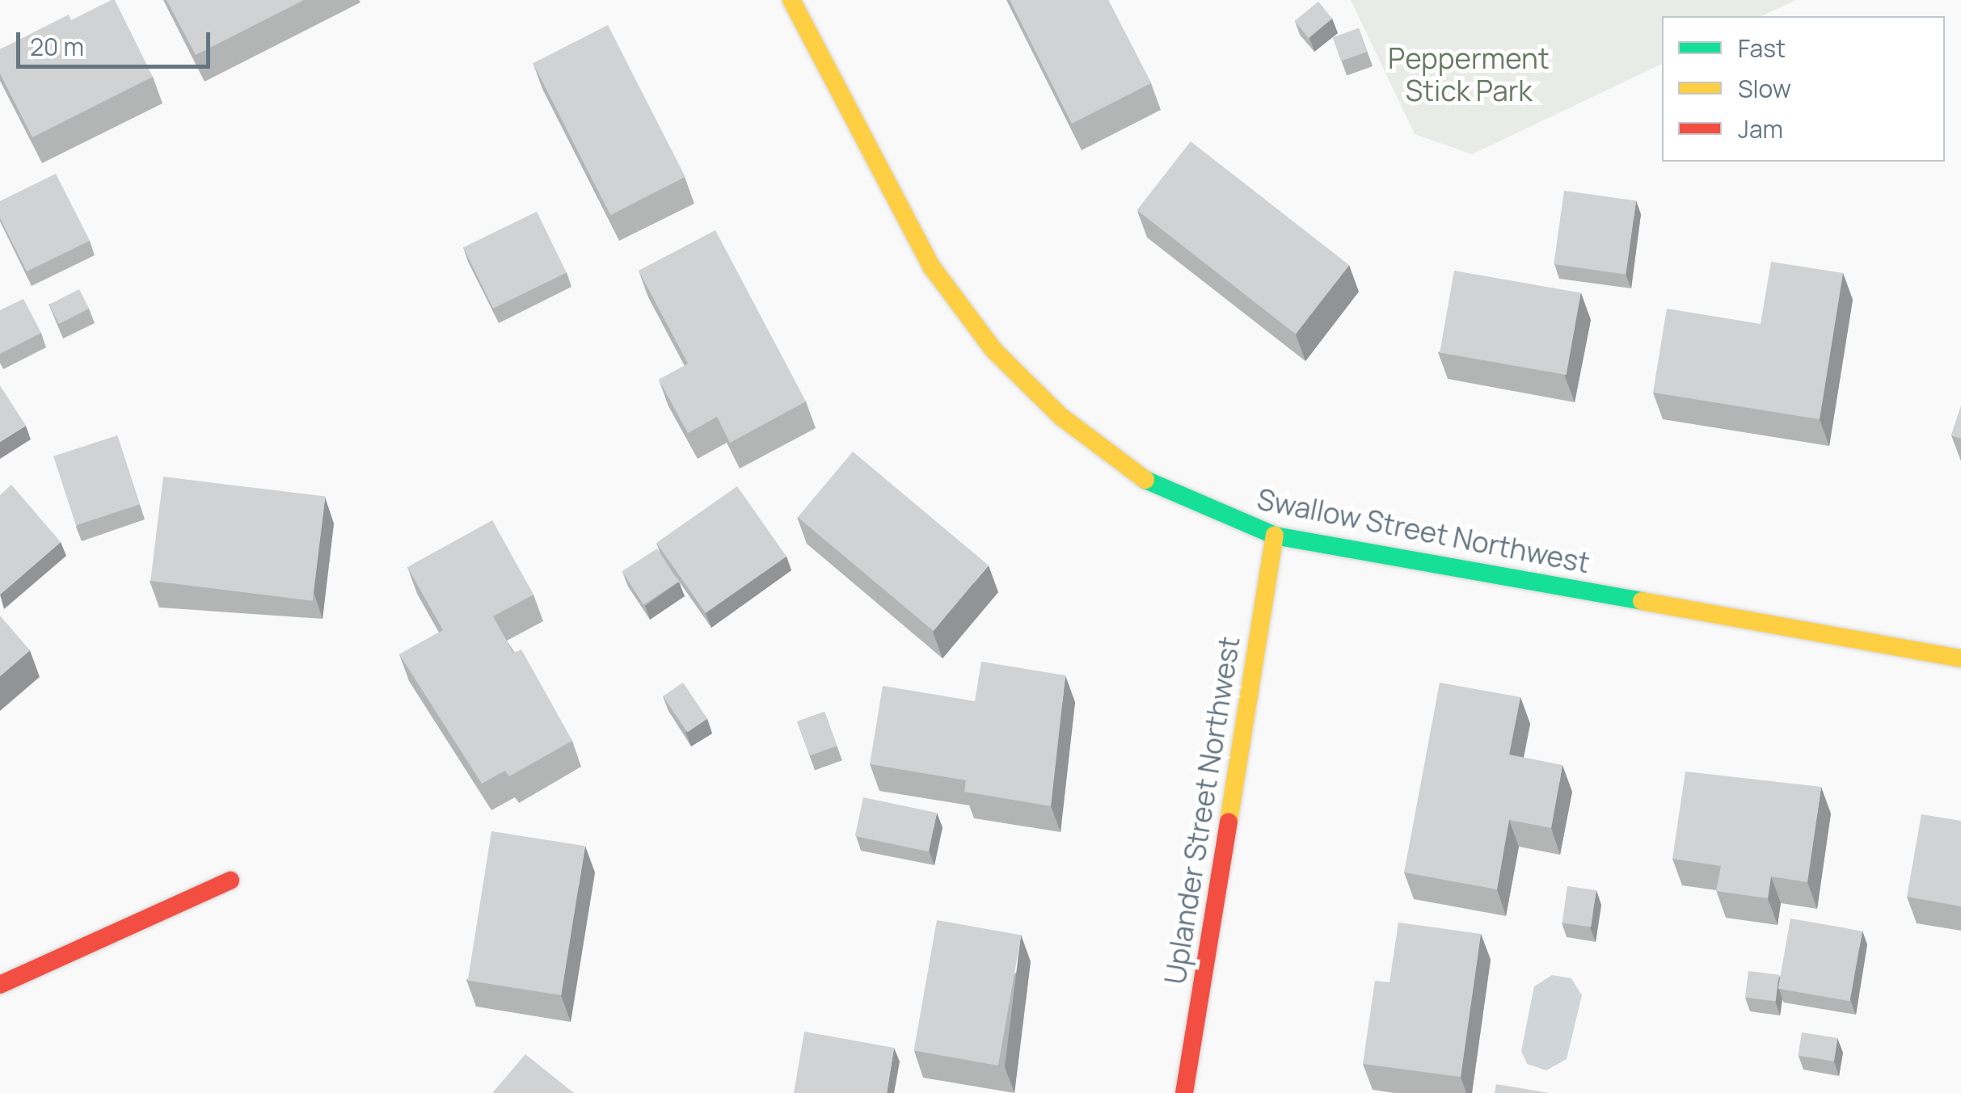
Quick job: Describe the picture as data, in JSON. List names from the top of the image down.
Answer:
{
  "streets": {
    "street": ["Swallow Street Northwest", "Uplander Street Northwest"]
  },
  "crossings": [
    ["Swallow Street Northwest", "Uplander Street Northwest"]
  ],
  "parks": ["Pepperment Stick Park"],
  "legend": ["Fast", "Slow", "Jam"],
  "scale_bar": "20 m"
}
